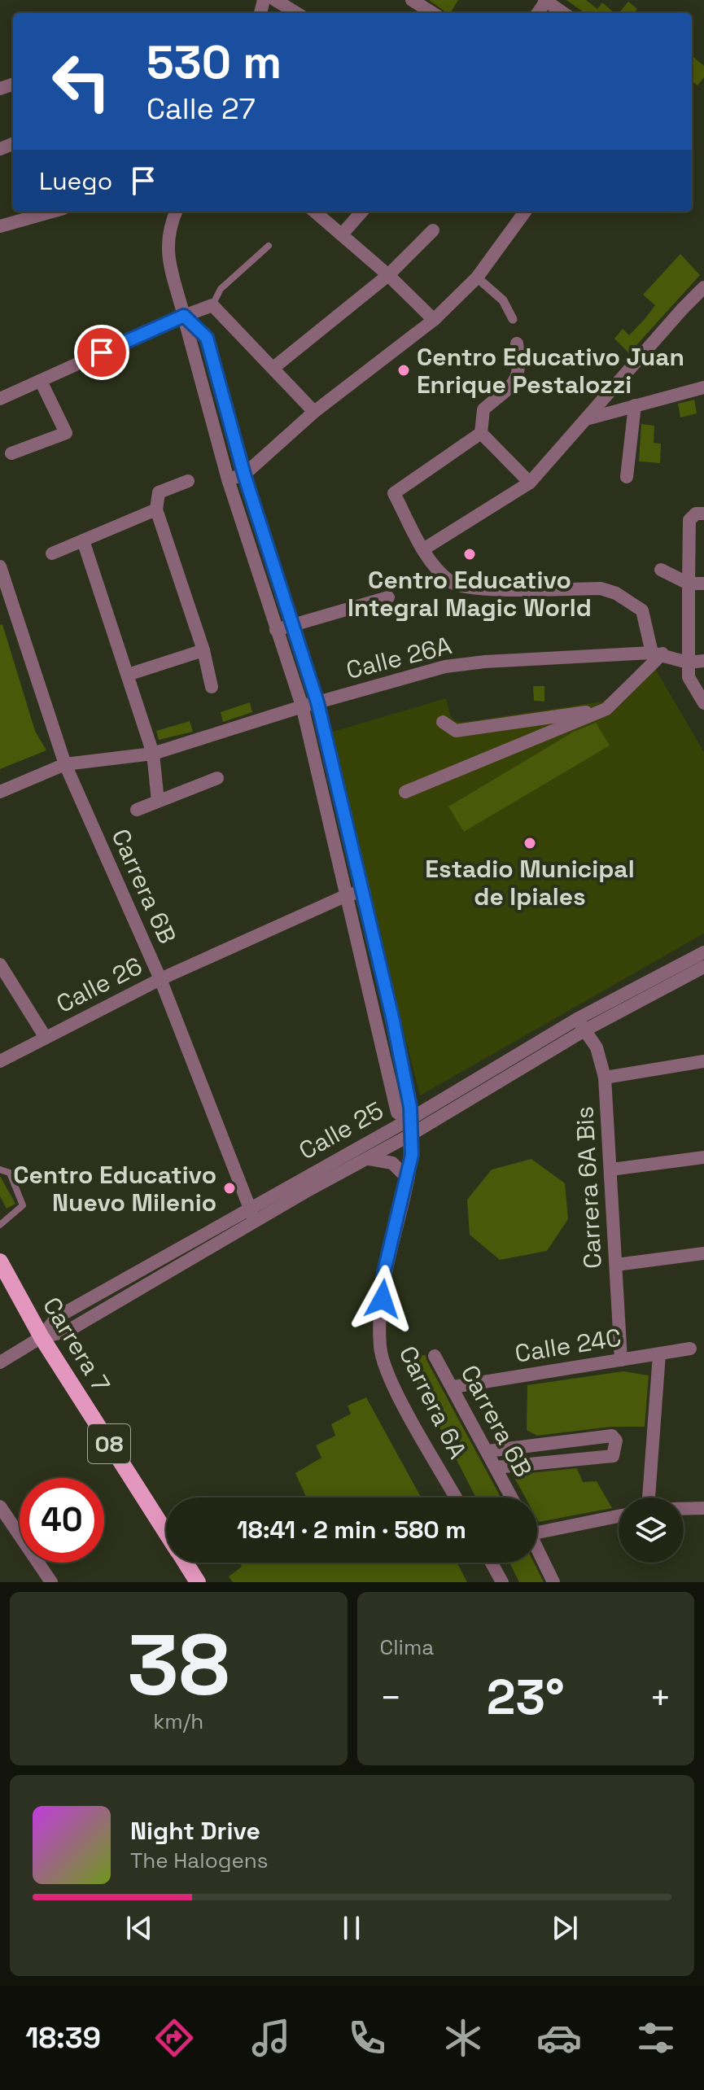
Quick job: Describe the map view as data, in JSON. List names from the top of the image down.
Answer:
{
  "streets": {
    "main road": ["Carrera 7", "08"],
    "street": [
      "Calle 26A",
      "Carrera 6B",
      "Calle 26",
      "Calle 25",
      "Carrera 6A Bis",
      "Calle 24C",
      "Carrera 6A"
    ]
  },
  "crossings": [
    ["Calle 26A", "Carrera 6B"],
    ["Calle 26A", "Carrera 6A"],
    ["Carrera 6B", "Calle 26"],
    ["Carrera 6B", "Calle 25"],
    ["Carrera 6B", "Calle 24C"],
    ["Calle 26", "Carrera 6A"],
    ["Calle 25", "Carrera 6A Bis"],
    ["Calle 25", "Carrera 7"],
    ["Calle 25", "Carrera 6A"],
    ["Carrera 6A Bis", "Calle 24C"]
  ],
  "places": [
    "Centro Educativo Juan Enrique Pestalozzi",
    "Centro Educativo Integral Magic World",
    "Estadio Municipal de Ipiales",
    "Centro Educativo Nuevo Milenio"
  ],
  "page": {
    "turn": ["530 m", "Calle 27"],
    "then": "Luego",
    "limit": "40",
    "trip": "18:41 · 2 min · 580 m",
    "tile": [
      ["38", "km/h"],
      "Clima"
    ],
    "heat": ["−", "23°", "+"],
    "song": ["Night Drive", "The Halogens"],
    "tabs": "18:39"
  }
}
